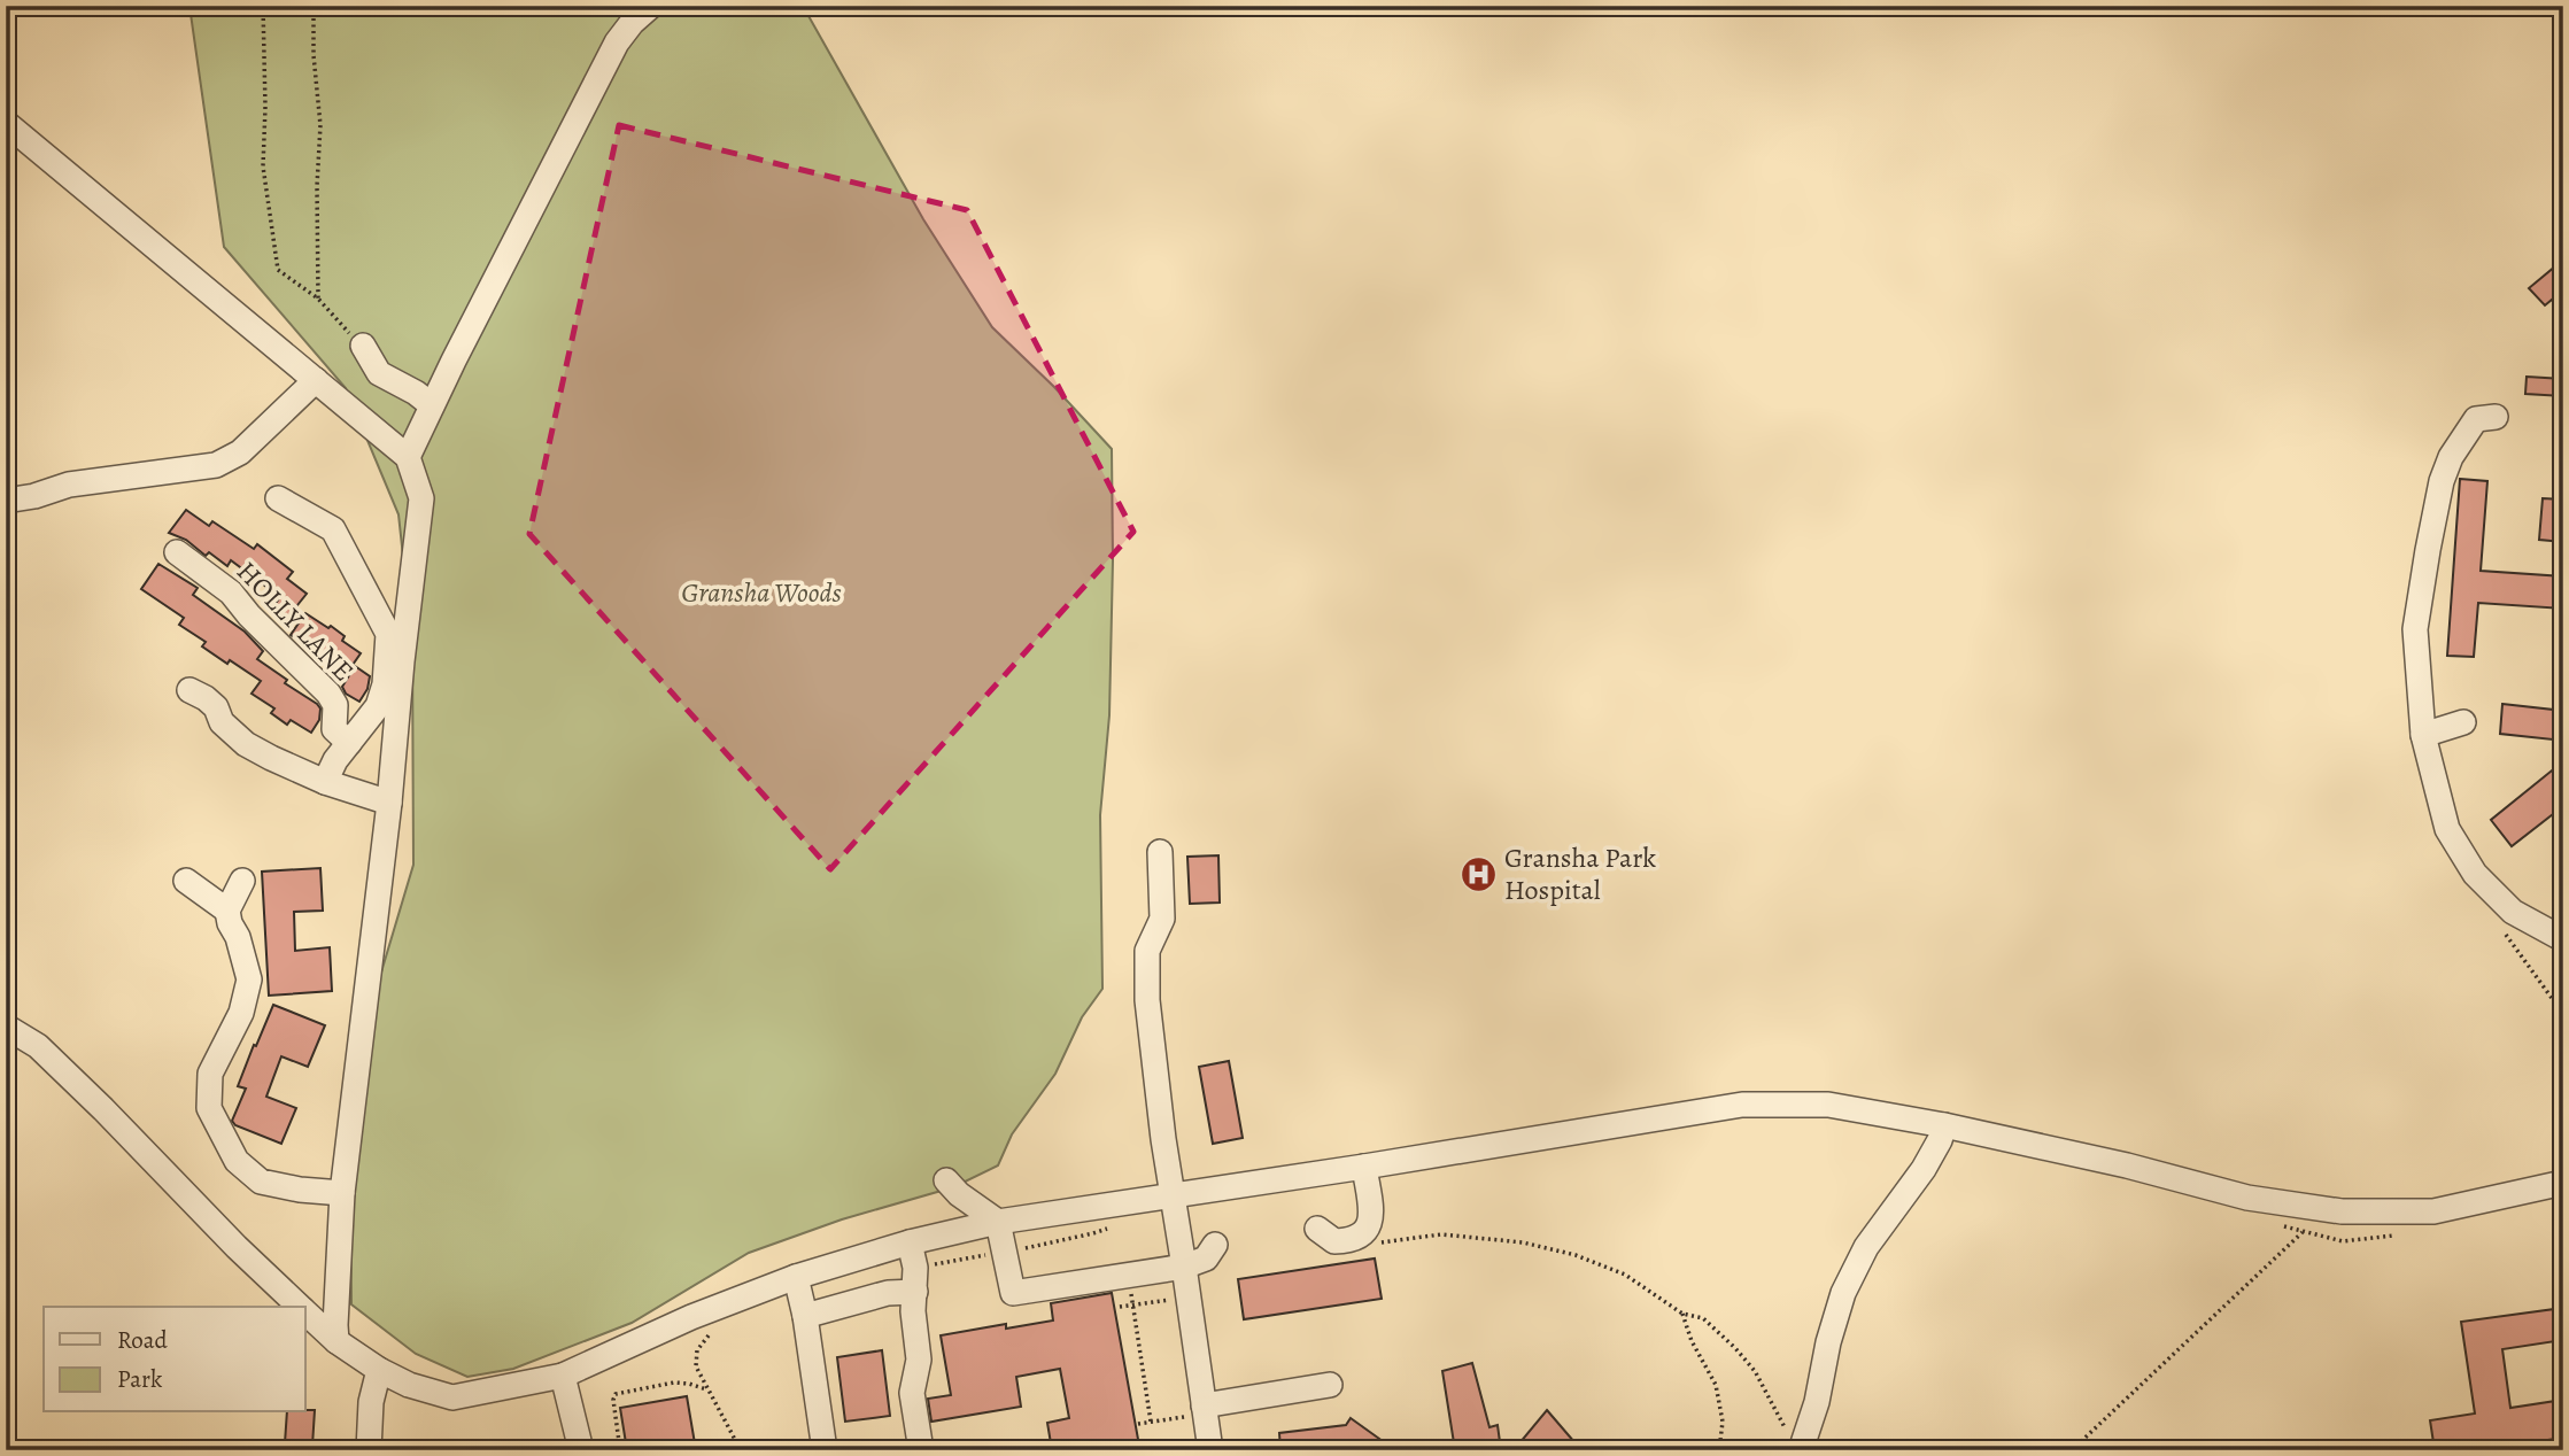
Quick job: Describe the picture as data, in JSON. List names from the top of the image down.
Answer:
{
  "streets": {
    "street": ["HOLLY LANE"]
  },
  "parks": ["Gransha Woods"],
  "places": {
    "hospital": ["Gransha Park Hospital"]
  },
  "legend": ["Road", "Park"]
}
